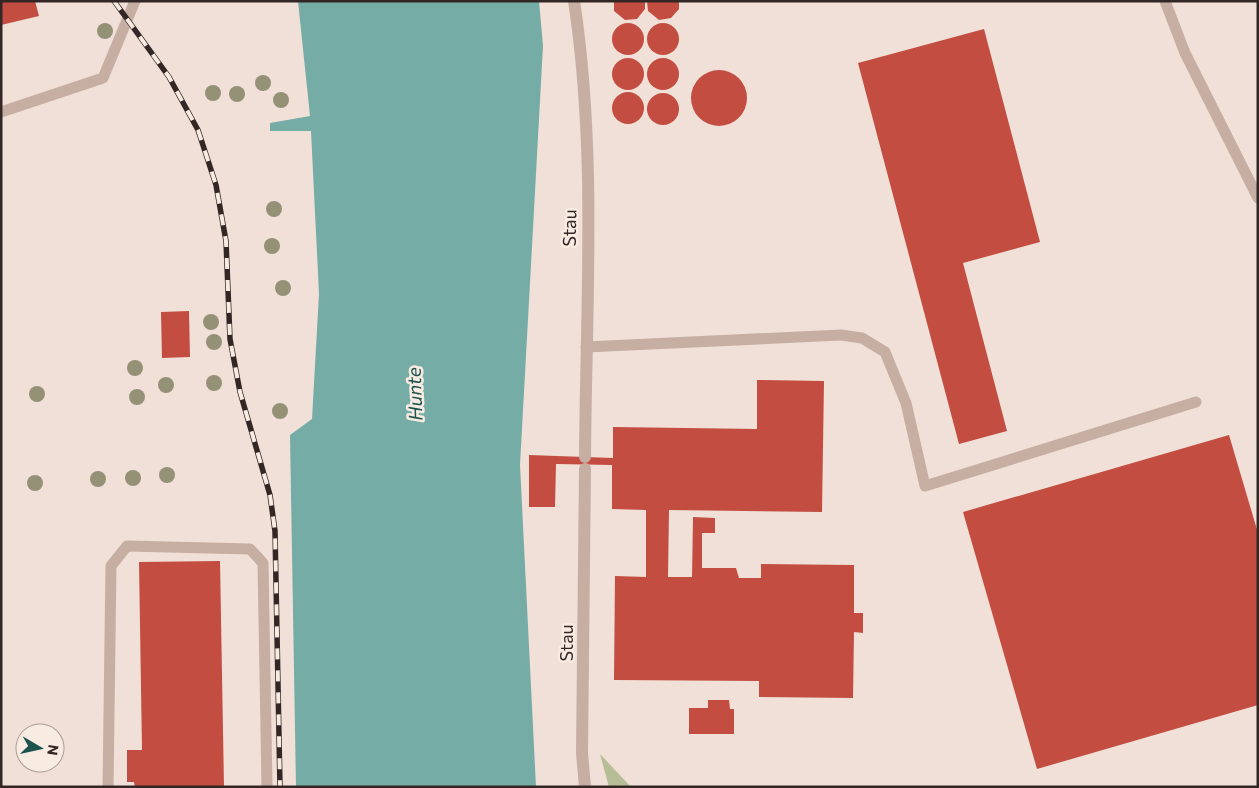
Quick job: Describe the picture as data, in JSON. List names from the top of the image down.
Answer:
{
  "streets": {
    "street": ["Stau"]
  },
  "water": ["Hunte"],
  "north": "right"
}
